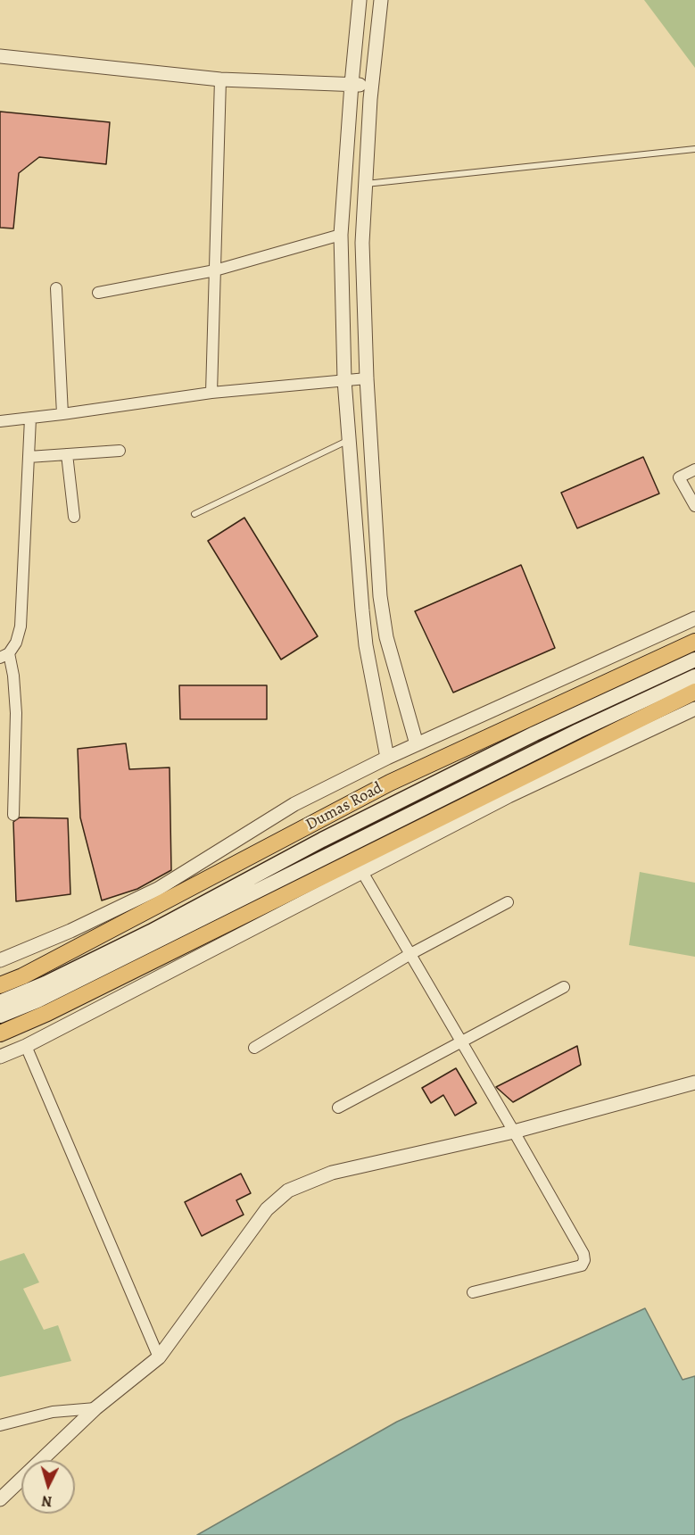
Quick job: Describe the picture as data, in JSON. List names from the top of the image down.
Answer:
{
  "streets": {
    "main road": ["Dumas Road"]
  },
  "north": "bottom"
}
